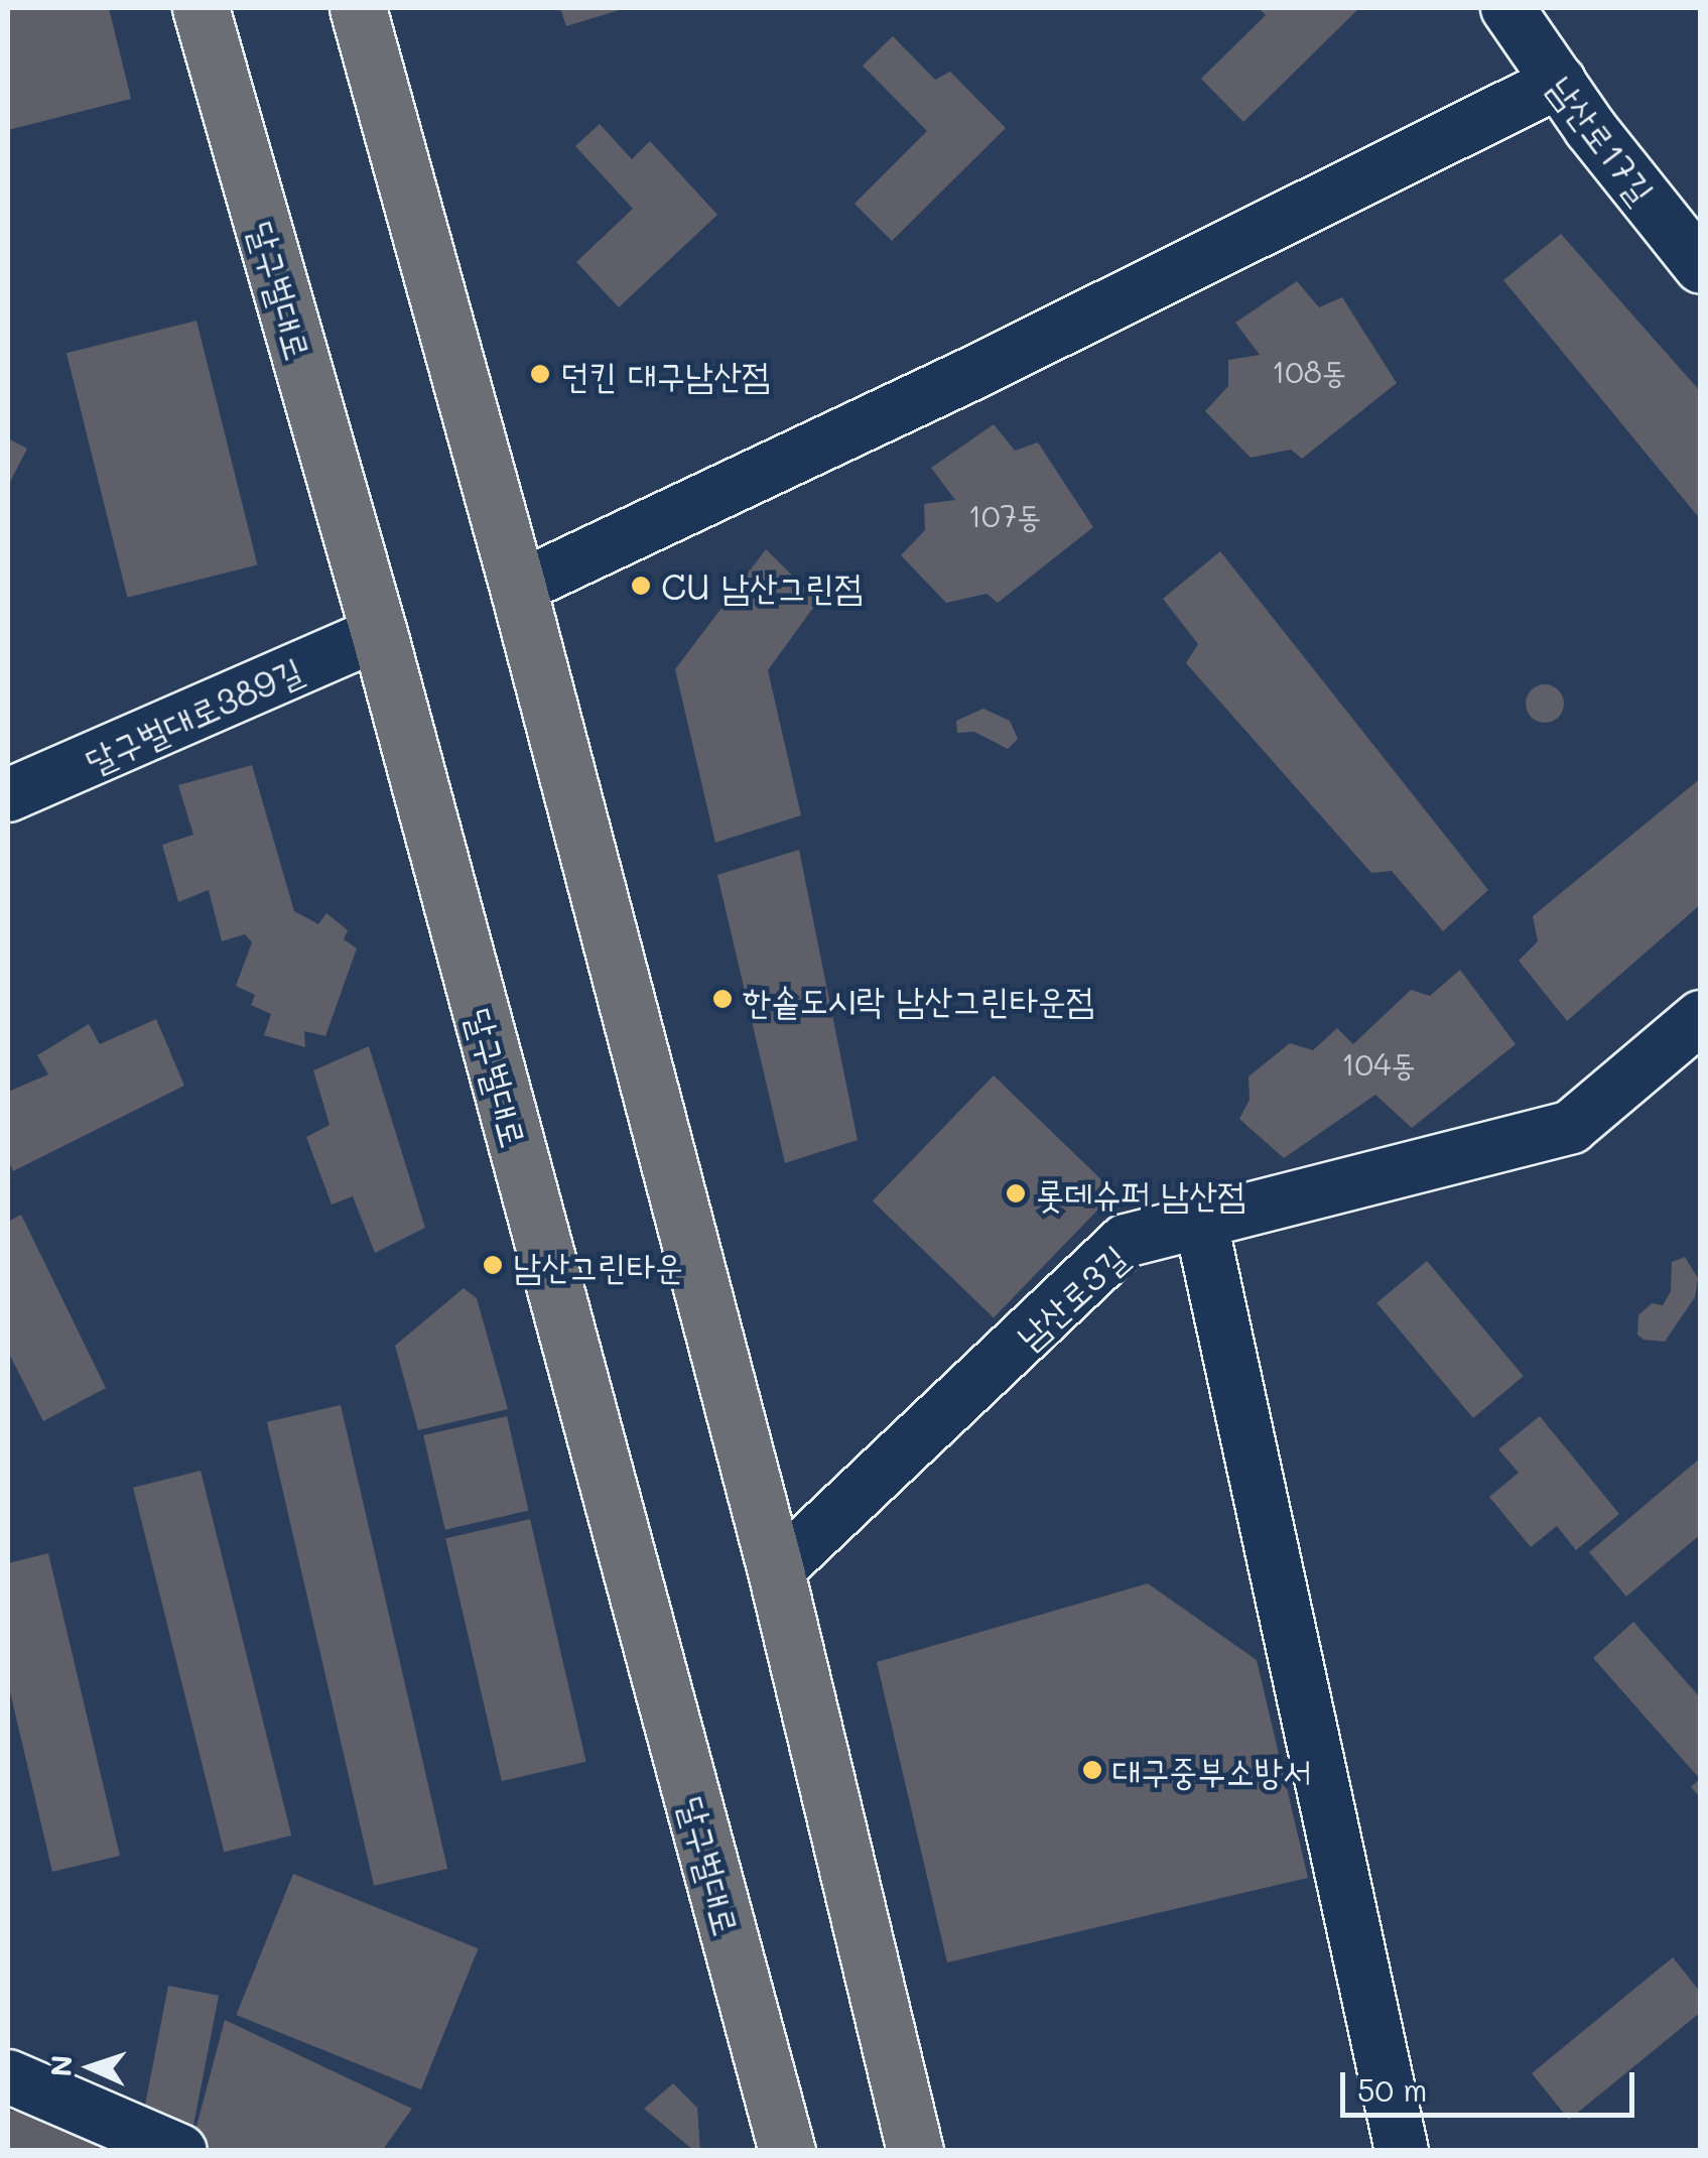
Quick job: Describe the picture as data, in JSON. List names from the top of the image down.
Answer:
{
  "streets": {
    "main road": ["달구벌대로"],
    "street": ["남산로17길", "달구벌대로389길", "남산로3길"]
  },
  "crossings": [
    ["달구벌대로", "달구벌대로389길"]
  ],
  "places": [
    "던킨 대구남산점",
    "CU 남산그린점",
    "한솥도시락 남산그린타운점",
    "롯데슈퍼 남산점",
    "남산그린타운",
    "대구중부소방서"
  ],
  "house_numbers": ["108동", "107동", "104동"],
  "scale_bar": "50 m",
  "north": "left"
}
